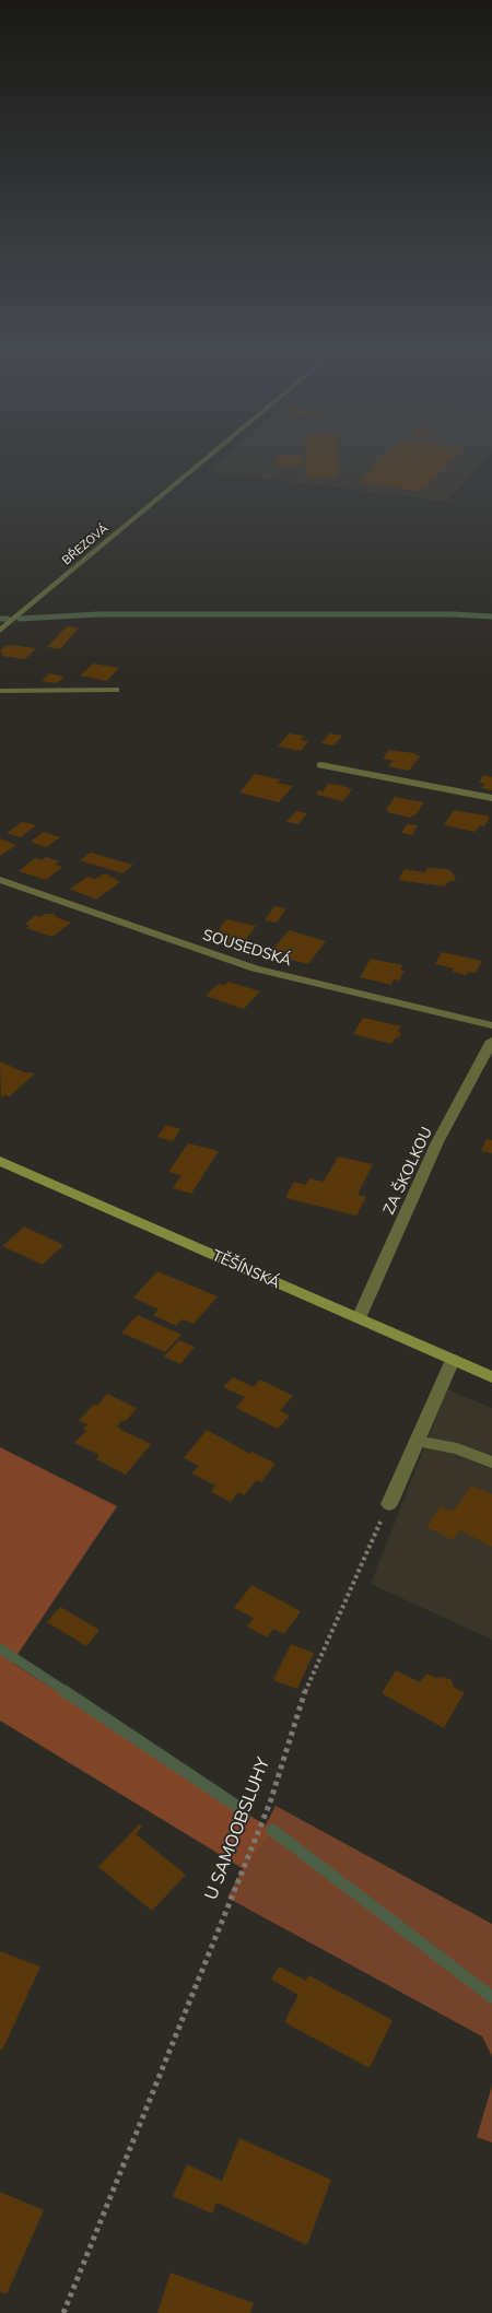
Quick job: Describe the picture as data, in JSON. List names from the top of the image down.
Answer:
{
  "streets": {
    "main road": ["TĚŠÍNSKÁ"],
    "street": ["BŘEZOVÁ", "SOUSEDSKÁ", "ZA ŠKOLKOU"],
    "path": ["U SAMOOBSLUHY"]
  },
  "crossings": [
    ["ZA ŠKOLKOU", "TĚŠÍNSKÁ"]
  ]
}
